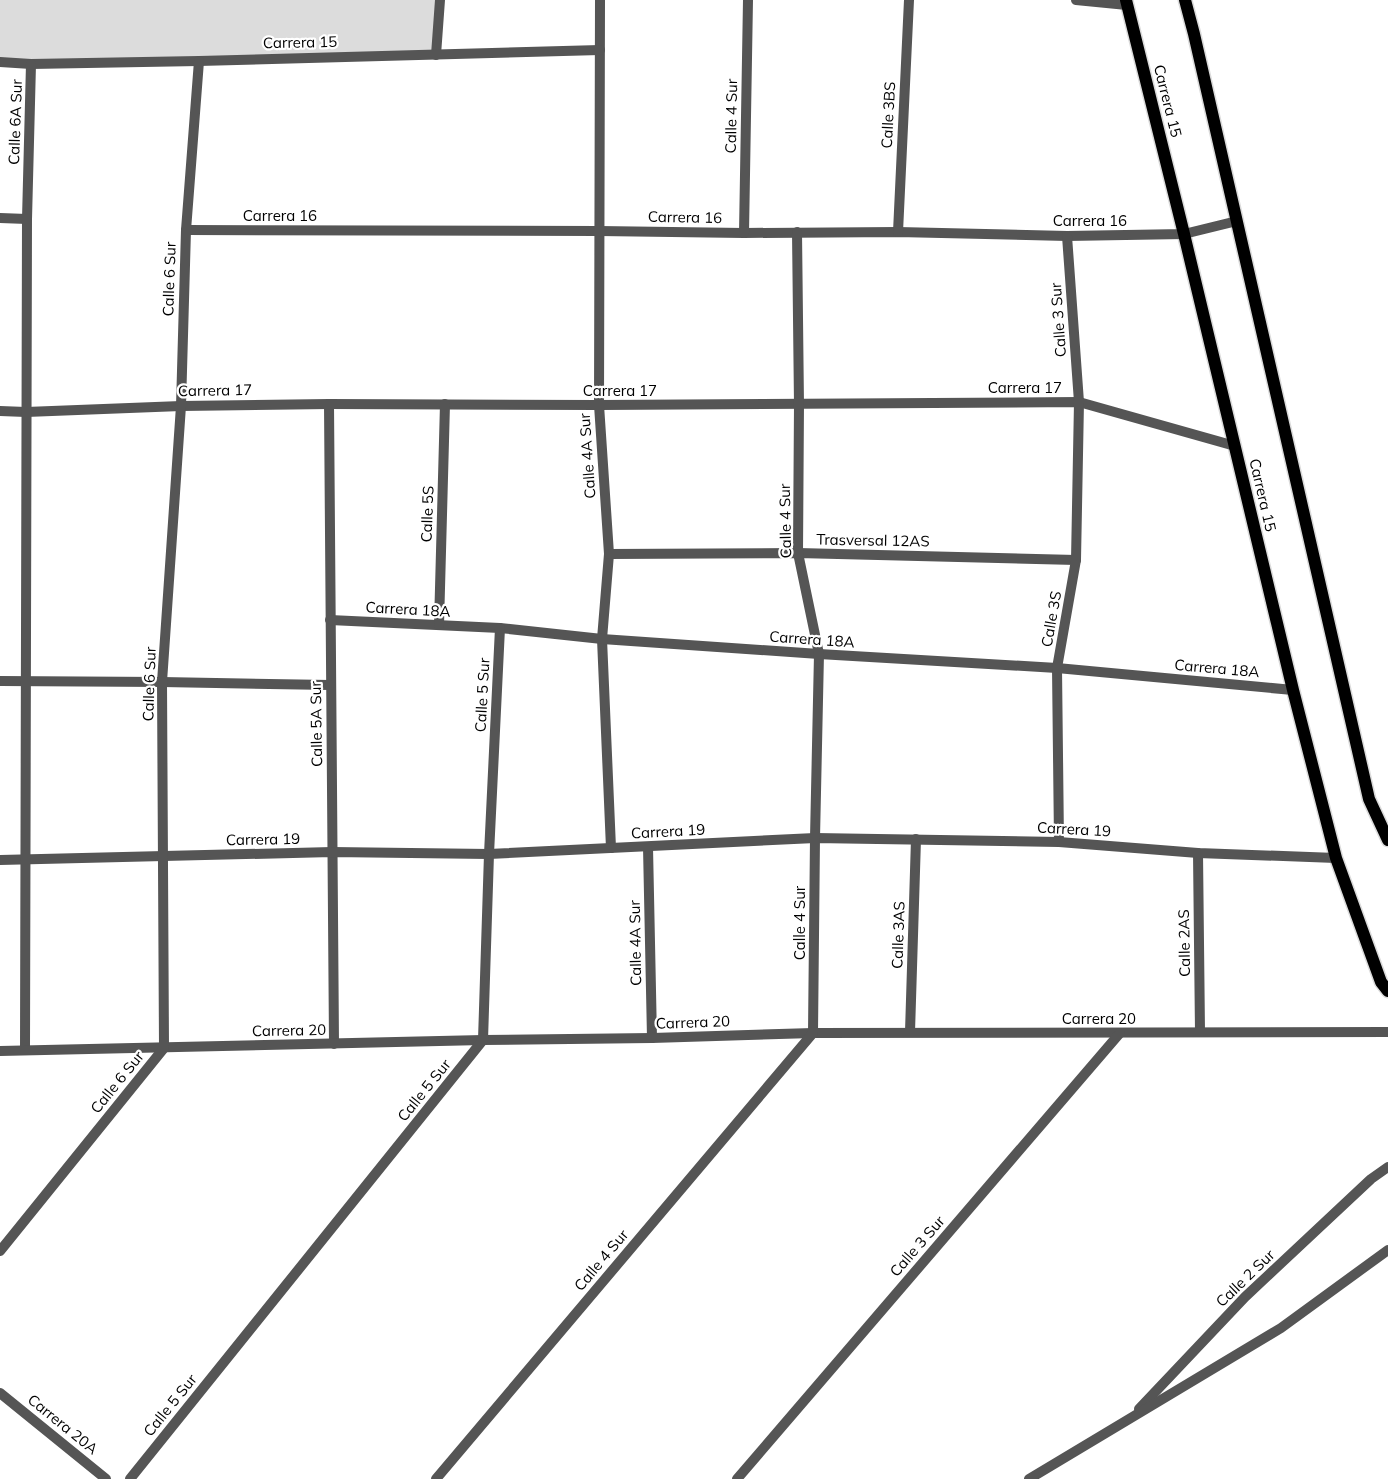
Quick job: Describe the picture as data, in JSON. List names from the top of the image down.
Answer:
{
  "streets": {
    "main road": ["Carrera 15"],
    "street": [
      "Calle 3BS",
      "Calle 4 Sur",
      "Calle 6A Sur",
      "Carrera 16",
      "Calle 6 Sur",
      "Calle 3 Sur",
      "Carrera 17",
      "Calle 4A Sur",
      "Calle 5S",
      "Trasversal 12AS",
      "Carrera 18A",
      "Calle 3S",
      "Calle 5 Sur",
      "Calle 5A Sur",
      "Carrera 19",
      "Calle 3AS",
      "Calle 2AS",
      "Carrera 20",
      "Calle 2 Sur",
      "Carrera 20A"
    ]
  },
  "crossings": [
    ["Carrera 15", "Calle 6A Sur"],
    ["Carrera 15", "Carrera 16"],
    ["Carrera 15", "Calle 6 Sur"],
    ["Carrera 15", "Carrera 17"],
    ["Carrera 15", "Calle 4A Sur"],
    ["Carrera 15", "Carrera 18A"],
    ["Carrera 15", "Carrera 19"],
    ["Calle 3BS", "Carrera 16"],
    ["Calle 4 Sur", "Carrera 16"],
    ["Calle 4 Sur", "Carrera 17"],
    ["Calle 4 Sur", "Trasversal 12AS"],
    ["Calle 4 Sur", "Carrera 18A"],
    ["Calle 4 Sur", "Carrera 19"],
    ["Calle 4 Sur", "Carrera 20"],
    ["Calle 6A Sur", "Carrera 17"],
    ["Calle 6A Sur", "Carrera 19"],
    ["Calle 6A Sur", "Carrera 20"],
    ["Carrera 16", "Calle 6 Sur"],
    ["Carrera 16", "Calle 3 Sur"],
    ["Carrera 16", "Calle 4A Sur"],
    ["Calle 6 Sur", "Carrera 17"],
    ["Calle 6 Sur", "Carrera 19"],
    ["Calle 6 Sur", "Carrera 20"],
    ["Calle 3 Sur", "Carrera 17"],
    ["Calle 3 Sur", "Calle 3S"],
    ["Calle 3 Sur", "Carrera 20"],
    ["Carrera 17", "Calle 4A Sur"],
    ["Carrera 17", "Calle 5S"],
    ["Carrera 17", "Calle 3S"],
    ["Carrera 17", "Calle 5A Sur"],
    ["Calle 4A Sur", "Trasversal 12AS"],
    ["Calle 4A Sur", "Carrera 18A"],
    ["Calle 4A Sur", "Carrera 19"],
    ["Calle 4A Sur", "Carrera 20"],
    ["Calle 5S", "Carrera 18A"],
    ["Trasversal 12AS", "Calle 3S"],
    ["Carrera 18A", "Calle 3S"],
    ["Carrera 18A", "Calle 5 Sur"],
    ["Carrera 18A", "Calle 5A Sur"],
    ["Calle 3S", "Carrera 19"],
    ["Calle 5 Sur", "Carrera 19"],
    ["Calle 5 Sur", "Carrera 20"],
    ["Calle 5A Sur", "Carrera 19"],
    ["Calle 5A Sur", "Carrera 20"],
    ["Carrera 19", "Calle 3AS"],
    ["Carrera 19", "Calle 2AS"],
    ["Calle 3AS", "Carrera 20"],
    ["Calle 2AS", "Carrera 20"]
  ]
}
